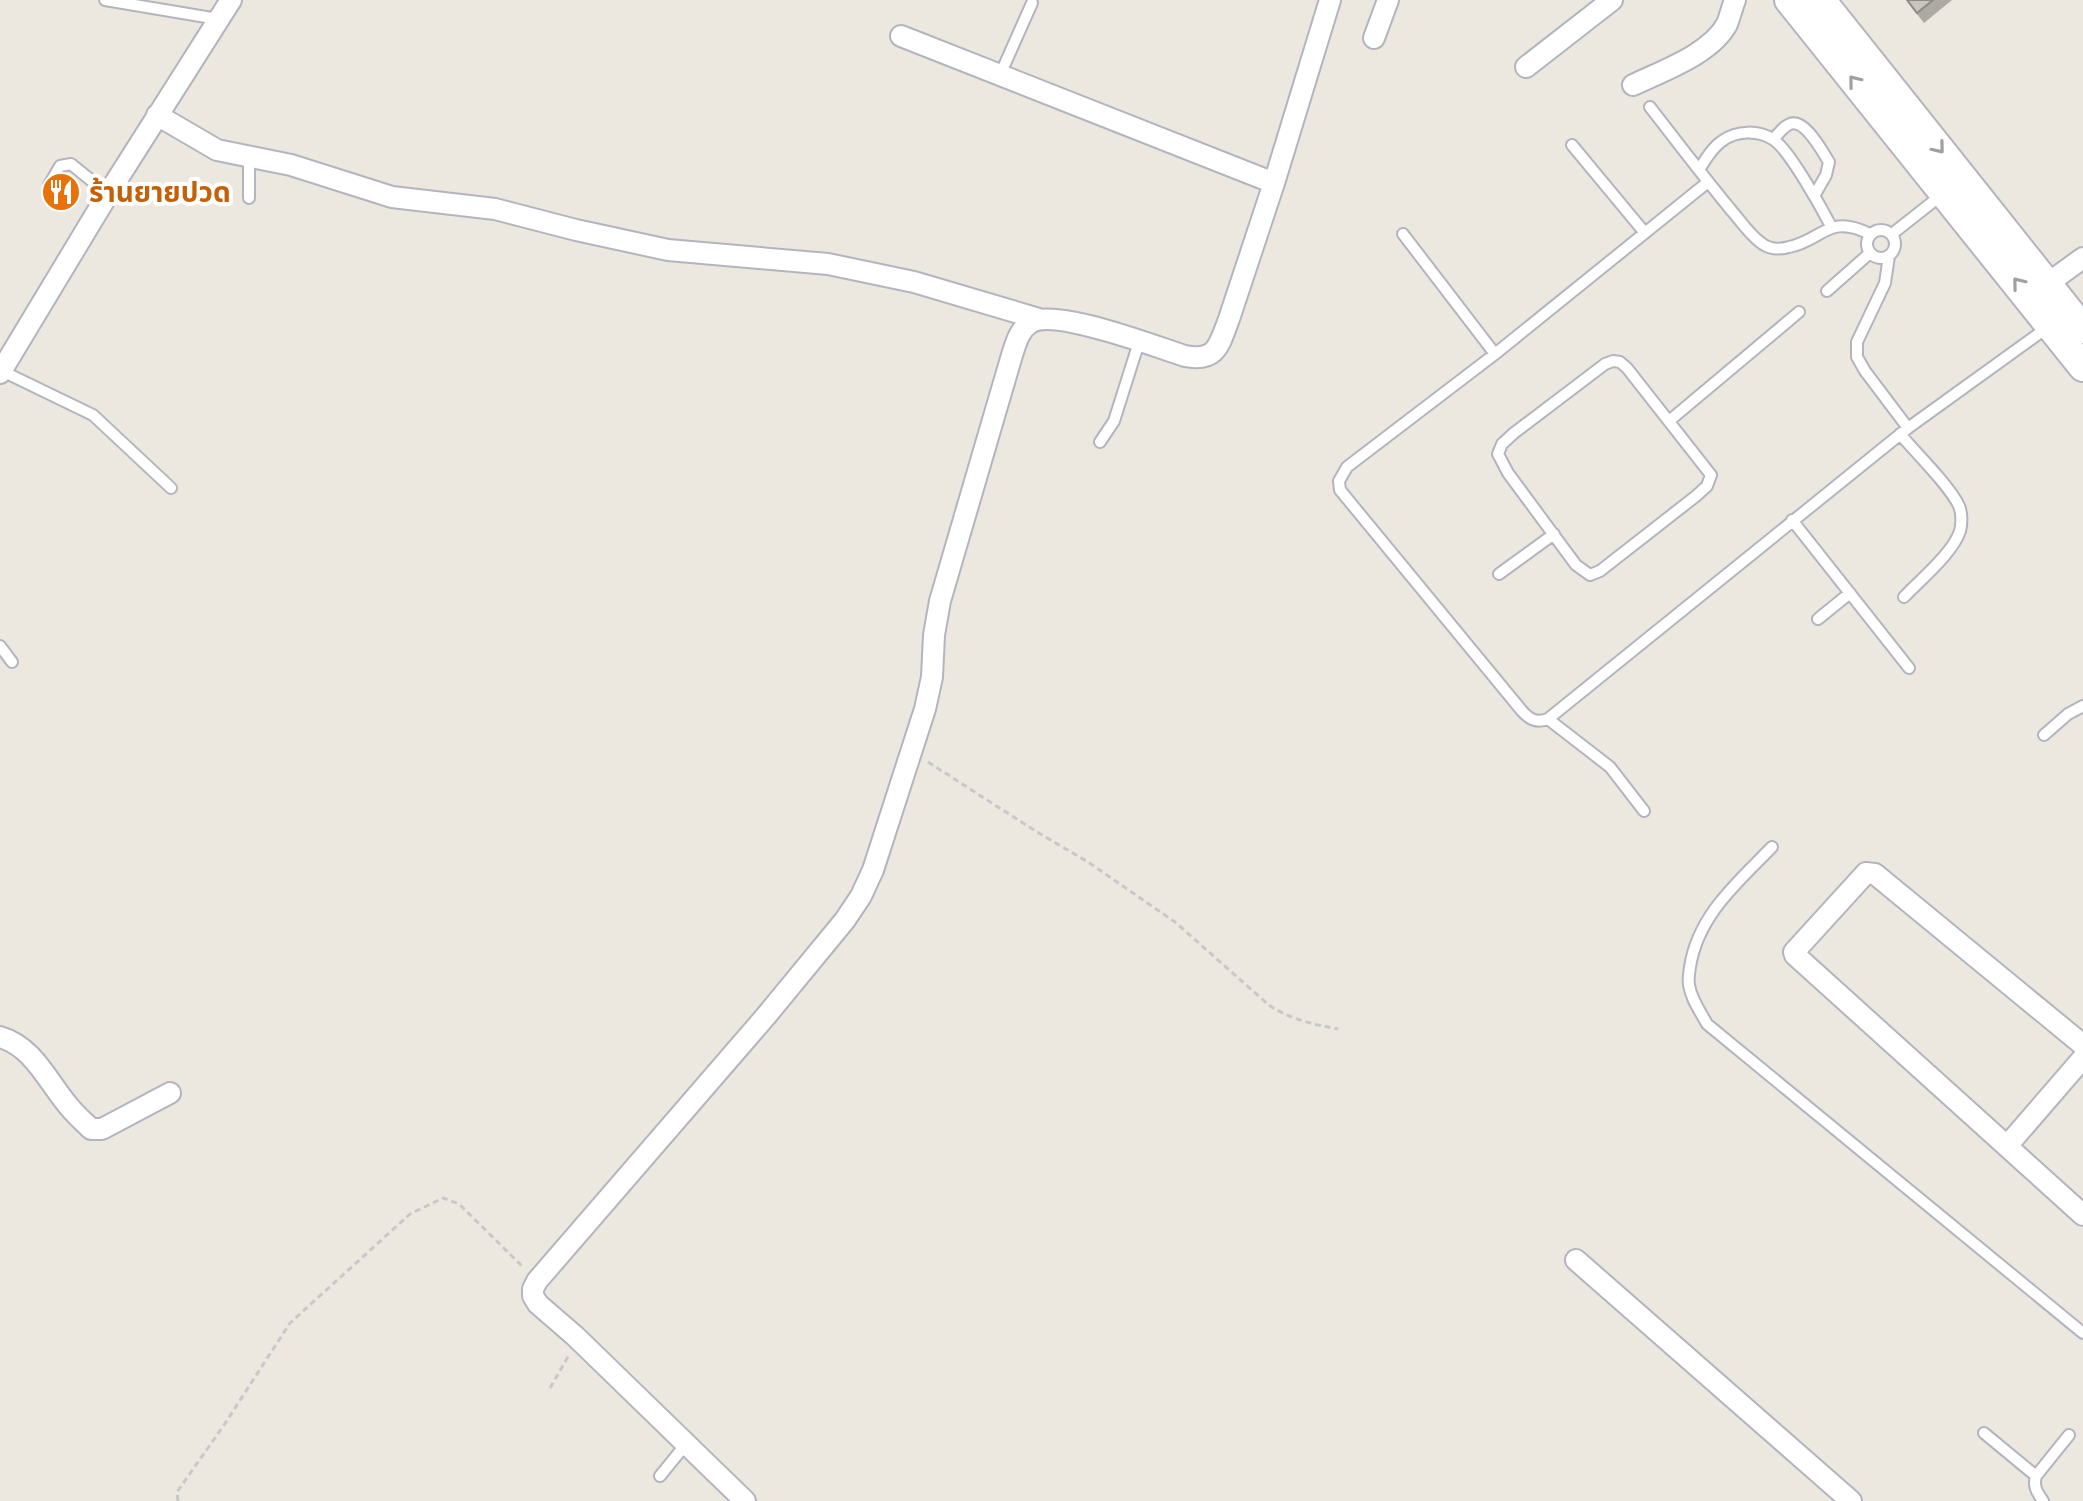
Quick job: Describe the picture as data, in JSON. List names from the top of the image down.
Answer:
{
  "places": {
    "restaurant": ["ร้านยายปวด"]
  }
}
